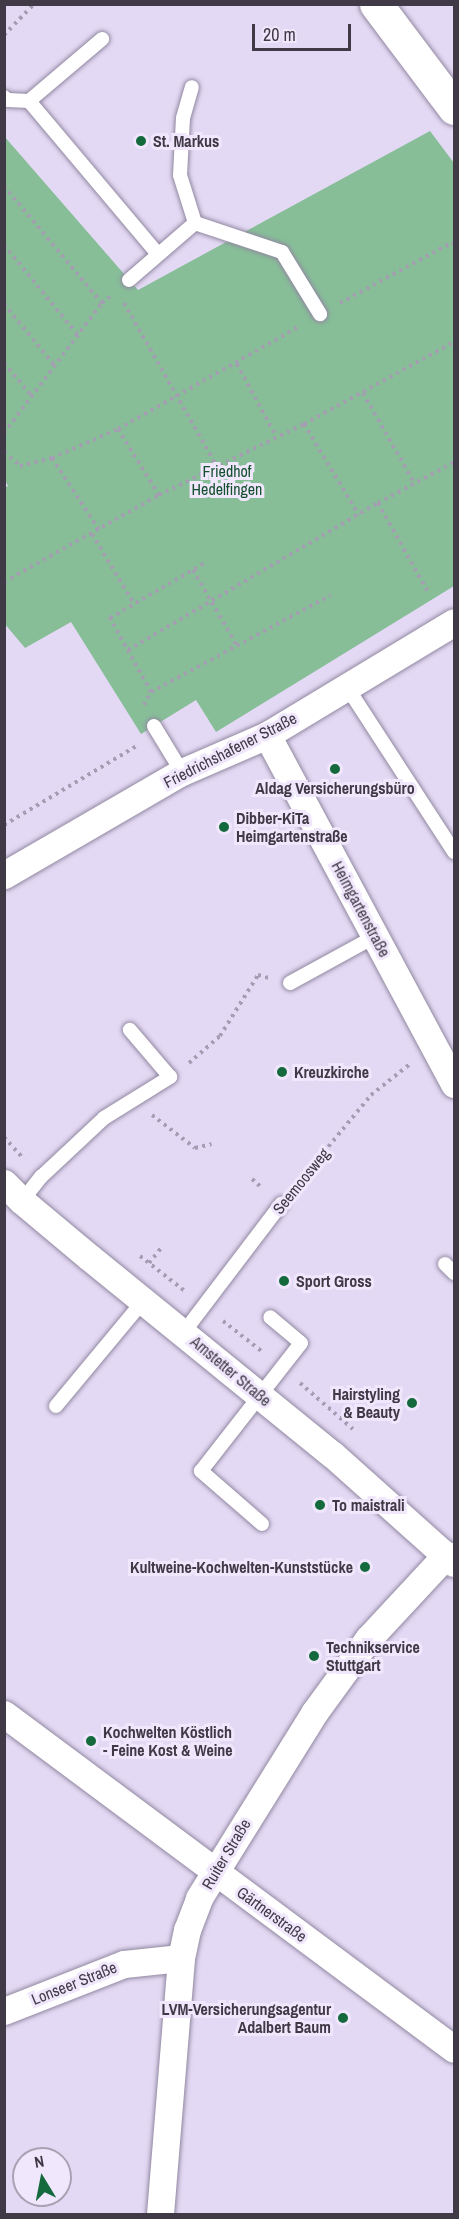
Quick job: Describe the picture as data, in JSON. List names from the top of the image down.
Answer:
{
  "streets": {
    "street": [
      "Friedrichshafener Straße",
      "Heimgartenstraße",
      "Amstetter Straße",
      "Ruiter Straße",
      "Gärtnerstraße",
      "Lonseer Straße"
    ],
    "lane": ["Seemoosweg"]
  },
  "crossings": [
    ["Friedrichshafener Straße", "Heimgartenstraße"],
    ["Heimgartenstraße", "Seemoosweg"],
    ["Seemoosweg", "Amstetter Straße"],
    ["Amstetter Straße", "Ruiter Straße"],
    ["Ruiter Straße", "Gärtnerstraße"],
    ["Ruiter Straße", "Lonseer Straße"]
  ],
  "parks": ["Friedhof Hedelfingen"],
  "places": [
    "St. Markus",
    "Aldag Versicherungsbüro",
    "Dibber-KiTa Heimgartenstraße",
    "Kreuzkirche",
    "Sport Gross",
    "Hairstyling & Beauty",
    "To maistrali",
    "Kultweine-Kochwelten-Kunststücke",
    "Technikservice Stuttgart",
    "Kochwelten Köstlich - Feine Kost & Weine",
    "LVM-Versicherungsagentur Adalbert Baum"
  ],
  "scale_bar": "20 m",
  "north": "top"
}
